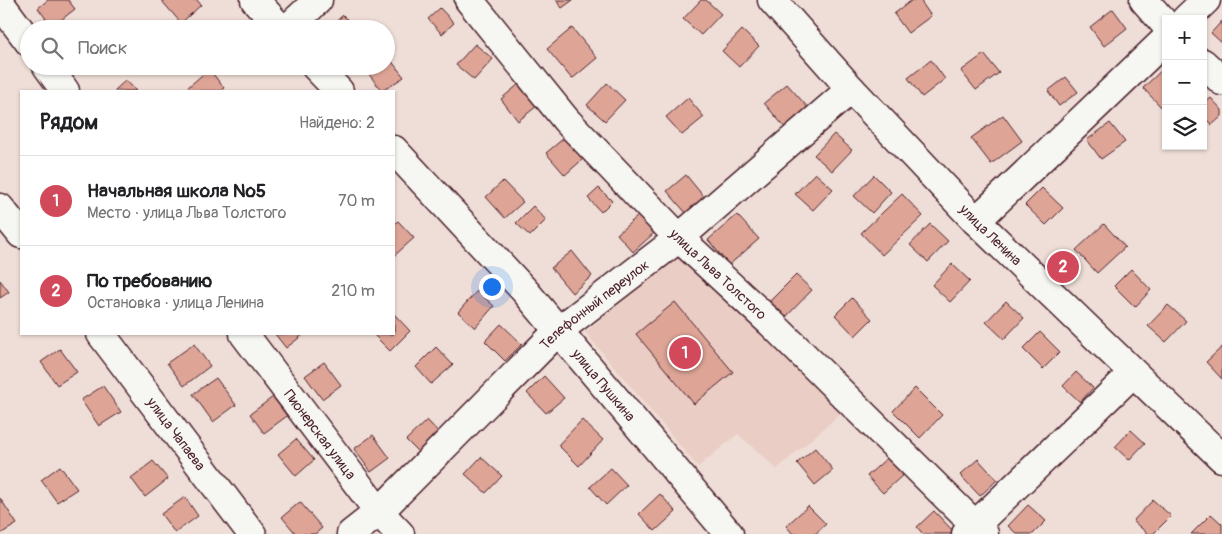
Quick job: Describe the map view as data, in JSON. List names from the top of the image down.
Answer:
{
  "streets": {
    "street": [
      "улица Ленина",
      "улица Льва Толстого",
      "Телефонный переулок",
      "улица Пушкина",
      "улица Чапаева",
      "Пионерская улица"
    ]
  },
  "crossings": [
    ["улица Ленина", "Телефонный переулок"],
    ["улица Льва Толстого", "Телефонный переулок"],
    ["Телефонный переулок", "улица Пушкина"],
    ["Телефонный переулок", "Пионерская улица"]
  ],
  "page": {
    "map_buttons": ["+", "−"],
    "search": "Поиск",
    "heading": ["Рядом", "Найдено: 2"],
    "list": [
      {
        "mark": "1",
        "name": "Начальная школа №5",
        "note": "Место · улица Льва Толстого",
        "value": "70 m"
      },
      {
        "mark": "2",
        "name": "По требованию",
        "note": "Остановка · улица Ленина",
        "value": "210 m"
      }
    ],
    "pins": ["2", "1"]
  }
}
